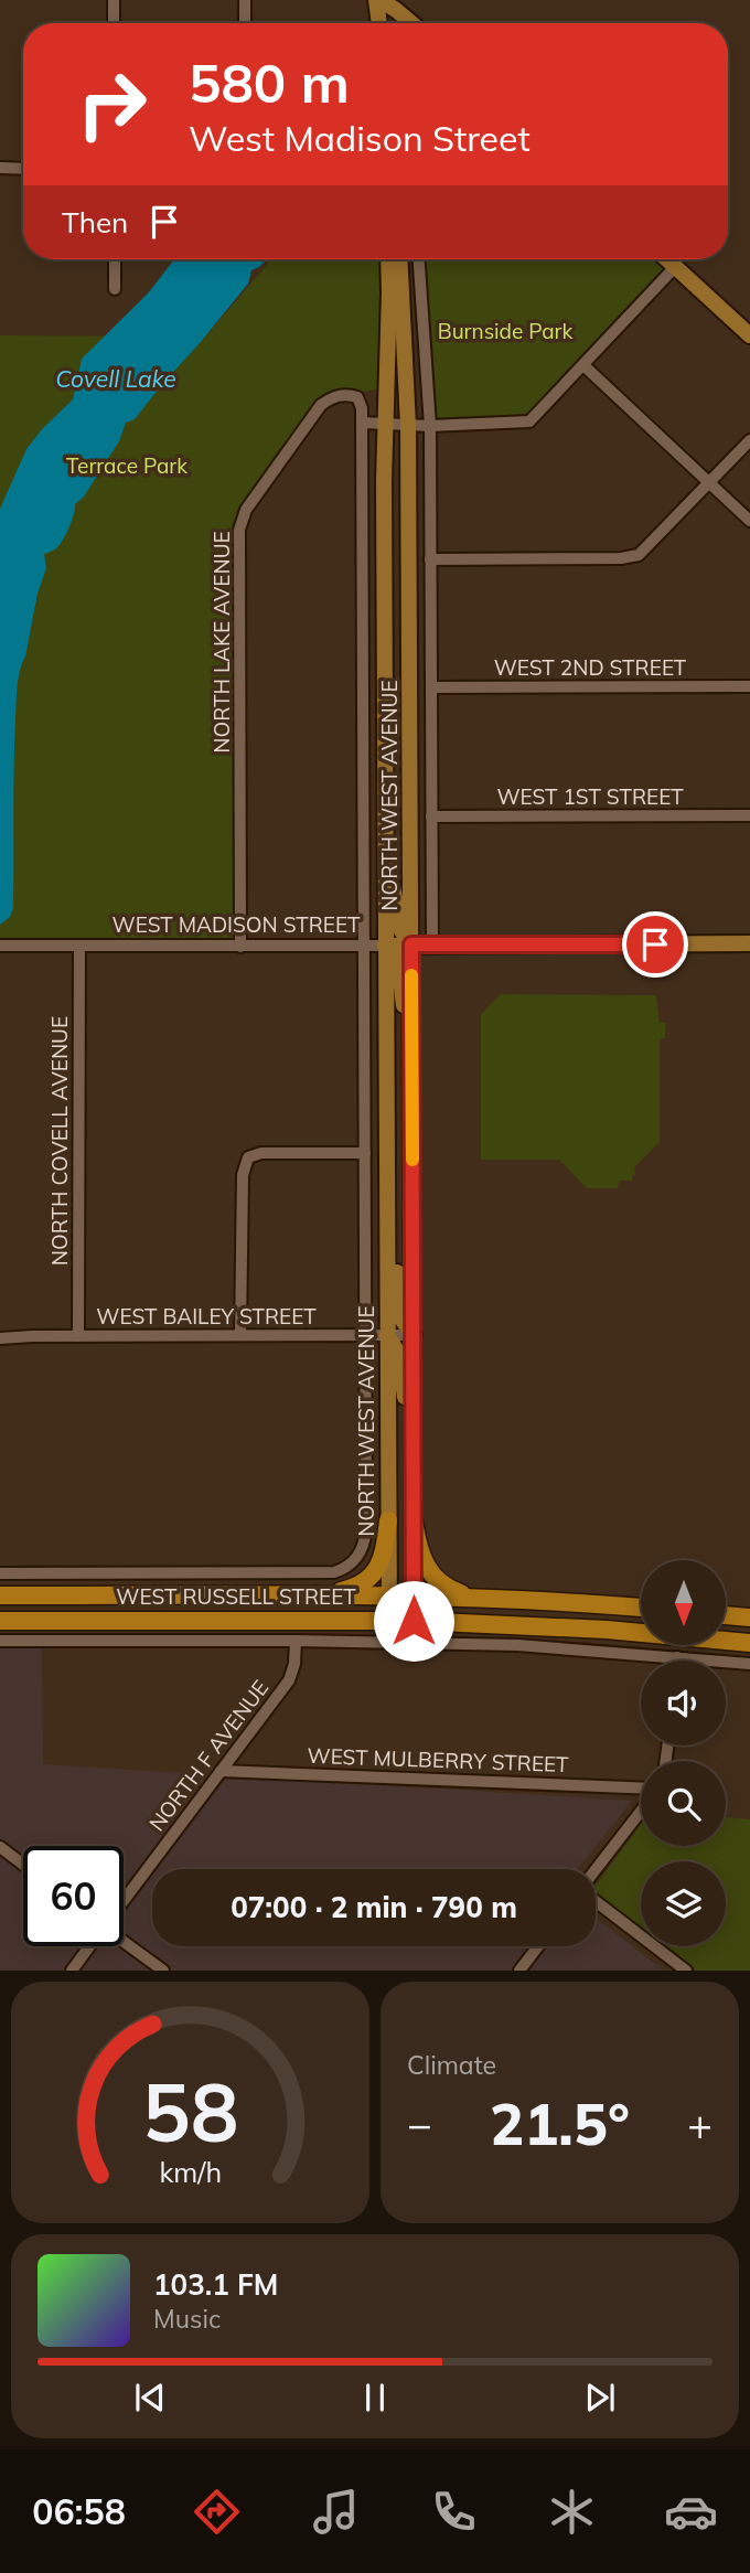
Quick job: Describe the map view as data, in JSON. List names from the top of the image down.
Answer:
{
  "streets": {
    "highway": ["WEST RUSSELL STREET"],
    "main road": ["NORTH WEST AVENUE", "WEST MADISON STREET"],
    "street": [
      "NORTH LAKE AVENUE",
      "WEST 2ND STREET",
      "WEST 1ST STREET",
      "NORTH COVELL AVENUE",
      "WEST BAILEY STREET",
      "NORTH F AVENUE",
      "WEST MULBERRY STREET"
    ]
  },
  "crossings": [
    ["NORTH LAKE AVENUE", "NORTH WEST AVENUE"],
    ["NORTH LAKE AVENUE", "WEST MADISON STREET"],
    ["WEST 2ND STREET", "NORTH WEST AVENUE"],
    ["NORTH WEST AVENUE", "WEST 1ST STREET"],
    ["NORTH WEST AVENUE", "WEST MADISON STREET"],
    ["NORTH WEST AVENUE", "WEST BAILEY STREET"],
    ["NORTH WEST AVENUE", "WEST RUSSELL STREET"],
    ["WEST MADISON STREET", "NORTH COVELL AVENUE"],
    ["NORTH COVELL AVENUE", "WEST BAILEY STREET"],
    ["WEST RUSSELL STREET", "NORTH F AVENUE"],
    ["NORTH F AVENUE", "WEST MULBERRY STREET"]
  ],
  "water": ["Covell Lake"],
  "parks": ["Burnside Park", "Terrace Park"],
  "north": "bottom",
  "page": {
    "turn": ["580 m", "West Madison Street"],
    "then": "Then",
    "limit": "60",
    "trip": "07:00 · 2 min · 790 m",
    "tile": "Climate",
    "heat": ["−", "21.5°", "+"],
    "song": ["103.1 FM", "Music"],
    "tabs": "06:58",
    "gauge": ["58", "km/h"]
  }
}
